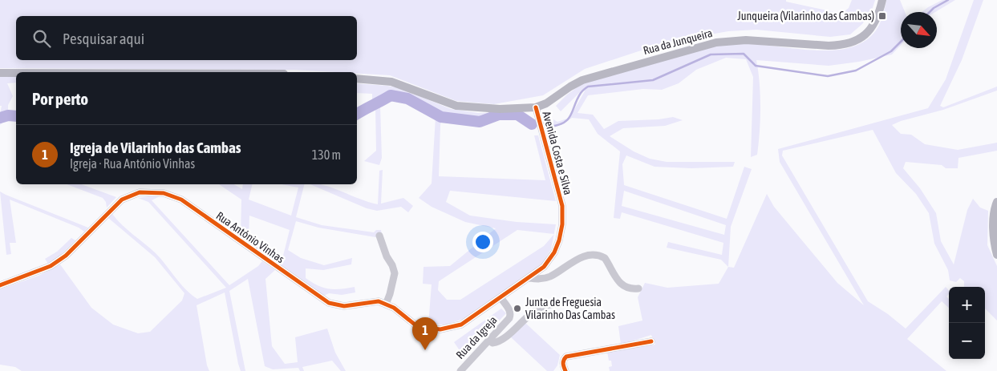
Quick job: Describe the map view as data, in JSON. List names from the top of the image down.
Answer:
{
  "streets": {
    "main road": ["Rua da Junqueira"],
    "street": ["Avenida Costa e Silva", "Rua António Vinhas", "Rua da Igreja"]
  },
  "crossings": [
    ["Rua da Junqueira", "Avenida Costa e Silva"],
    ["Avenida Costa e Silva", "Rua António Vinhas"],
    ["Avenida Costa e Silva", "Rua da Igreja"],
    ["Rua António Vinhas", "Rua da Igreja"]
  ],
  "places": {
    "transit": ["Junqueira (Vilarinho das Cambas)"],
    "other": ["Junta de Freguesia Vilarinho Das Cambas"]
  },
  "north": "bottom right",
  "page": {
    "search": "Pesquisar aqui",
    "heading": "Por perto",
    "list": [
      {
        "mark": "1",
        "name": "Igreja de Vilarinho das Cambas",
        "note": "Igreja · Rua António Vinhas",
        "value": "130 m"
      }
    ],
    "map_buttons": ["+", "−"],
    "pins": "1"
  }
}
